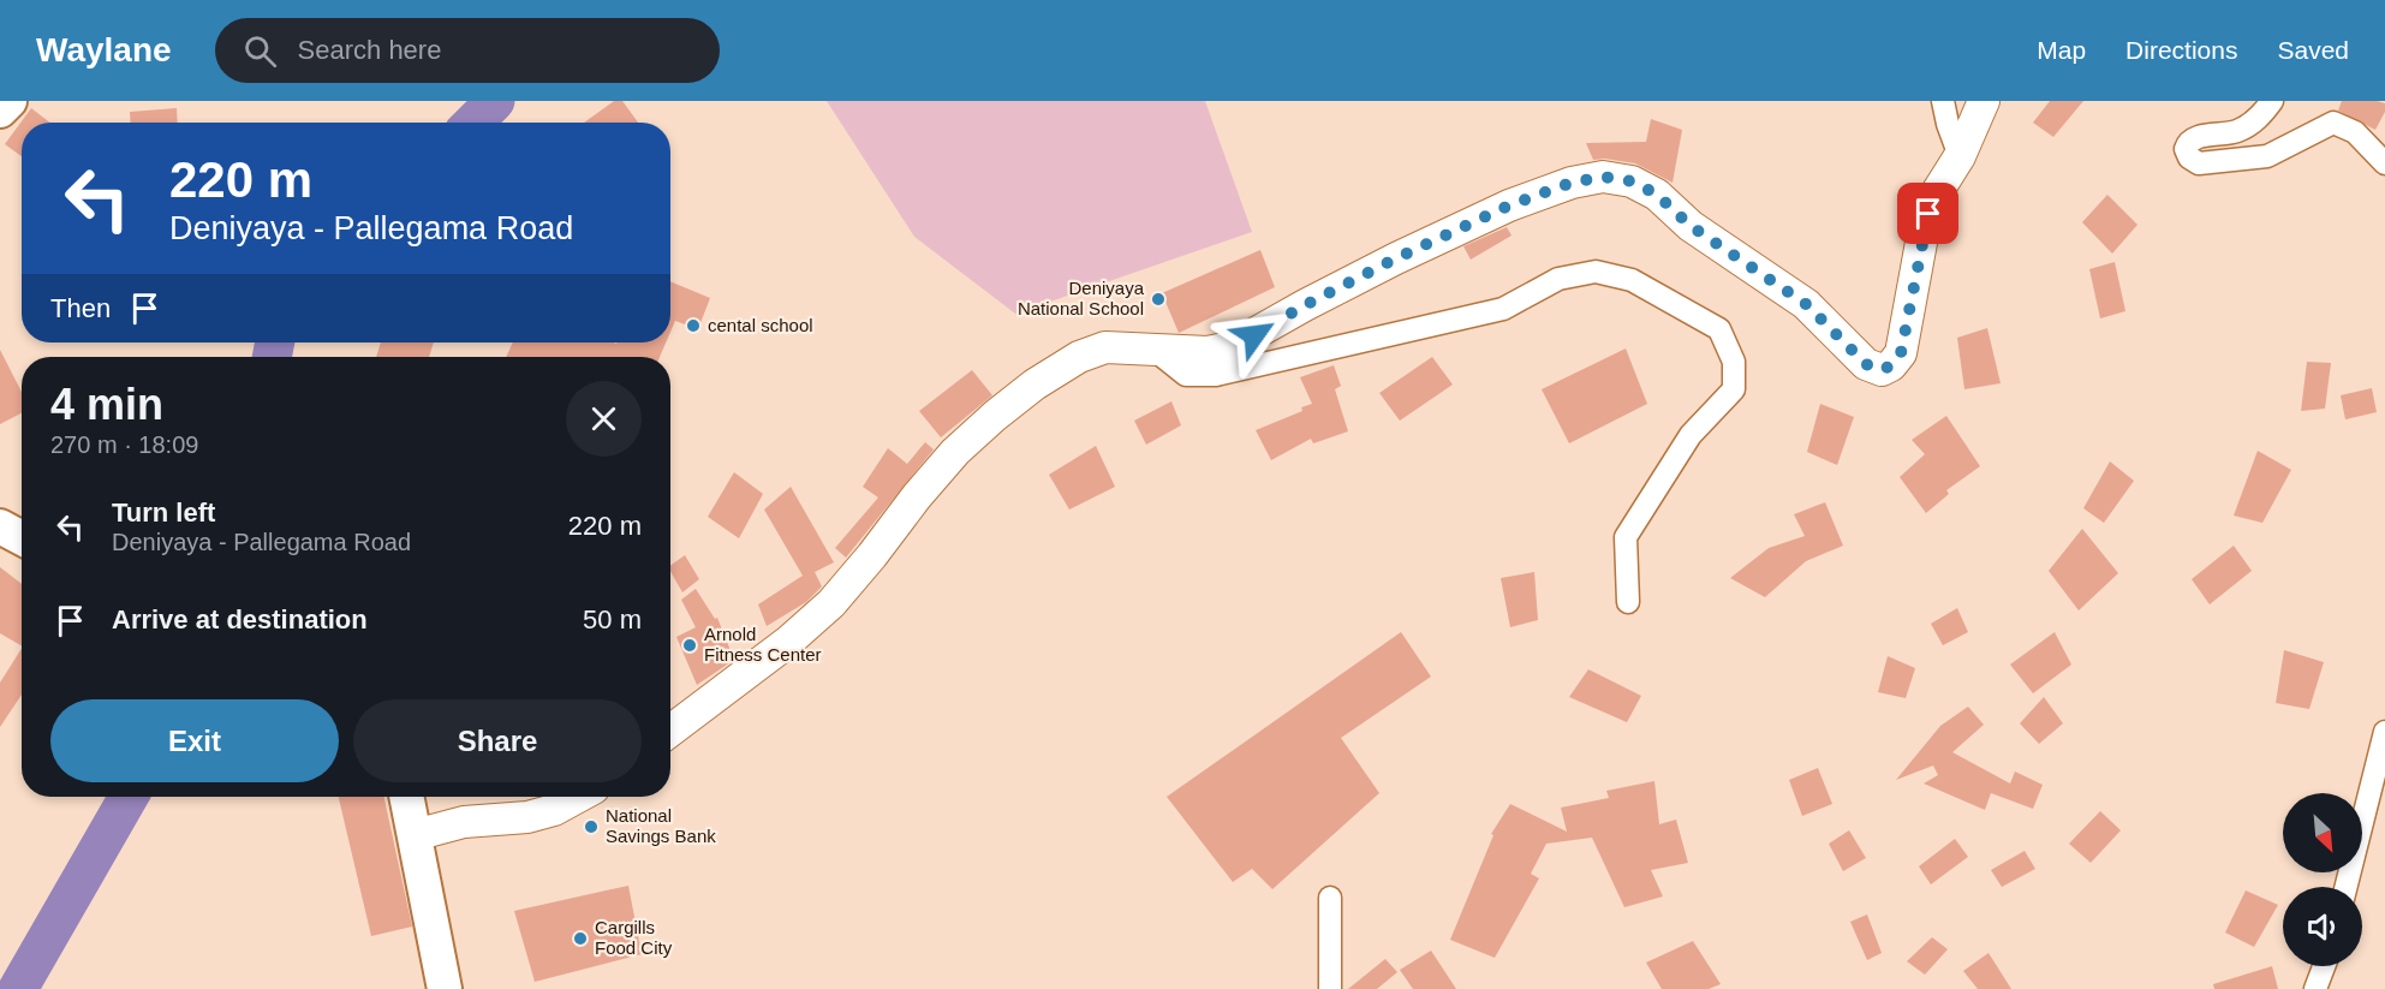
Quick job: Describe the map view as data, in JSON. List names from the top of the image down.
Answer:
{
  "places": [
    "Deniyaya National School",
    "cental school",
    "Arnold Fitness Center",
    "National Savings Bank",
    "Cargills Food City"
  ],
  "north": "bottom right",
  "page": {
    "header": "Waylane",
    "search": "Search here",
    "nav": ["Map", "Directions", "Saved"],
    "turn": ["220 m", "Deniyaya - Pallegama Road"],
    "then": "Then",
    "heading": ["4 min", "270 m · 18:09"],
    "list": [
      {
        "name": "Turn left",
        "note": "Deniyaya - Pallegama Road",
        "value": "220 m"
      },
      {
        "name": "Arrive at destination",
        "value": "50 m"
      }
    ],
    "buttons": ["Exit", "Share"]
  }
}
